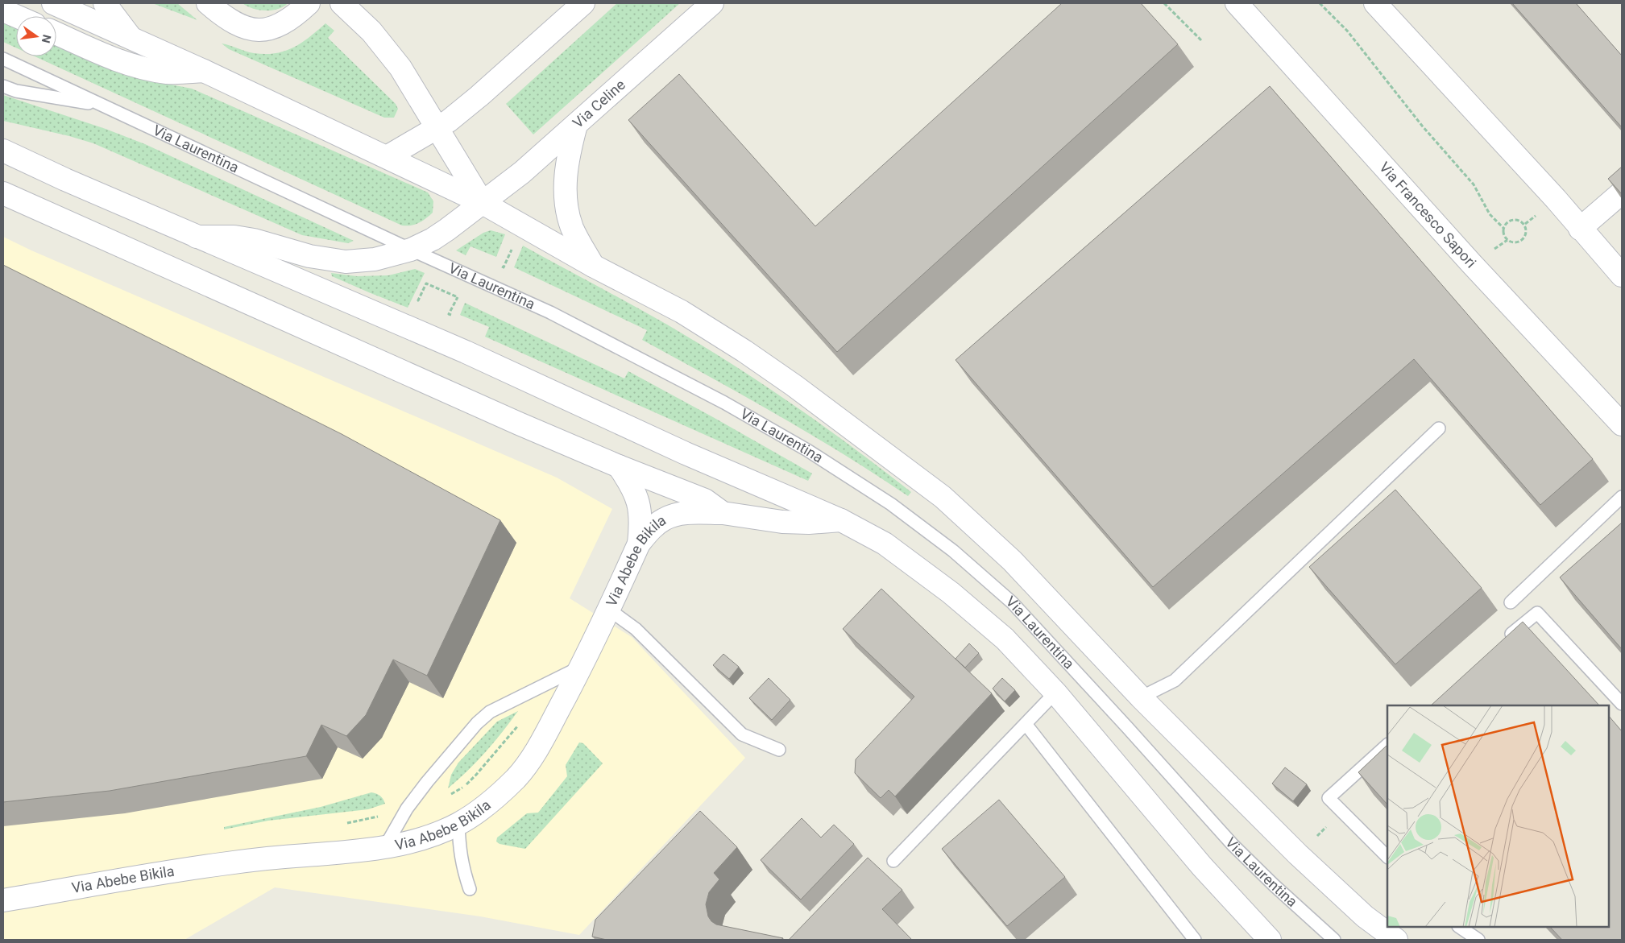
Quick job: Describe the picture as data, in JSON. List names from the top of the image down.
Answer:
{
  "streets": {
    "street": [
      "Via Celine",
      "Via Laurentina",
      "Via Francesco Sapori",
      "Via Abebe Bikila"
    ]
  },
  "crossings": [
    ["Via Celine", "Via Laurentina"]
  ],
  "north": "right"
}
